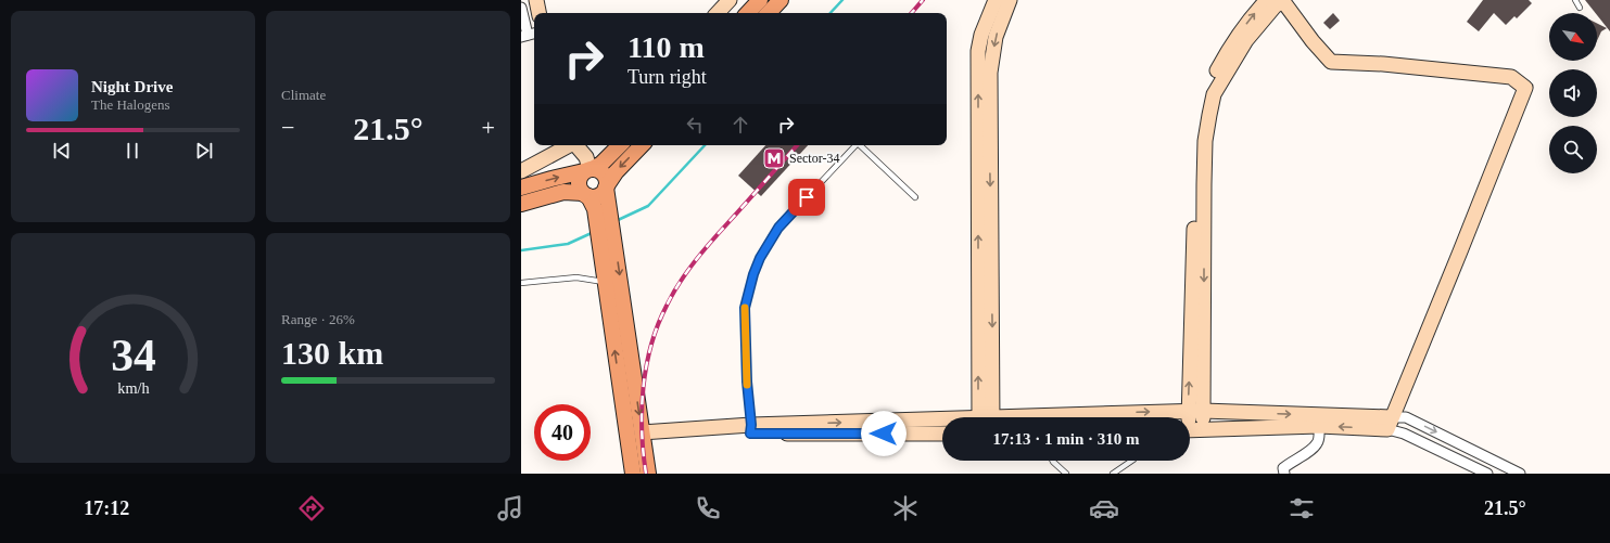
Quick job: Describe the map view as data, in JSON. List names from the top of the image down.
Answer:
{
  "places": {
    "metro station": ["Sector-34"]
  },
  "north": "bottom right",
  "page": {
    "tile": [
      "Climate",
      ["Range · 26%", "130 km"]
    ],
    "turn": ["110 m", "Turn right"],
    "song": ["Night Drive", "The Halogens"],
    "heat": ["−", "21.5°", "+"],
    "limit": "40",
    "trip": "17:13 · 1 min · 310 m",
    "tabs": ["17:12", "21.5°"],
    "gauge": ["34", "km/h"]
  }
}
